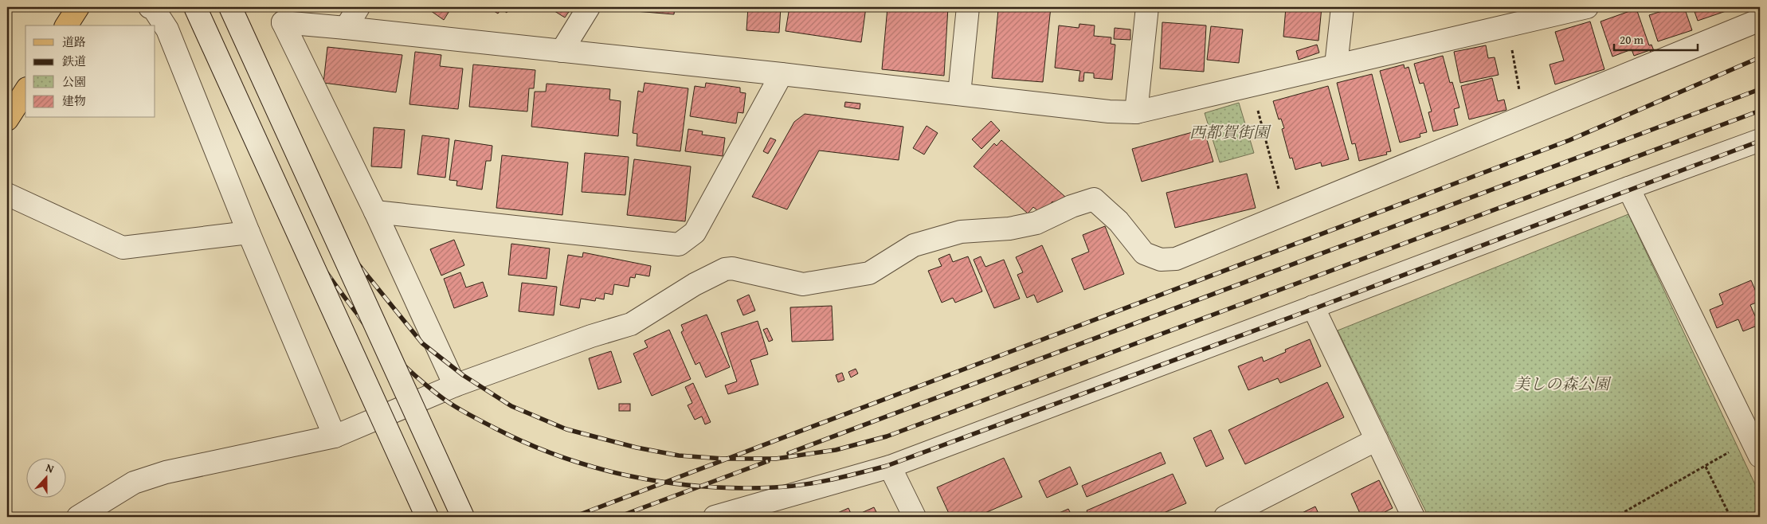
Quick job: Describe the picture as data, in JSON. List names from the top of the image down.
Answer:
{
  "parks": ["西都賀街園", "美しの森公園"],
  "legend": [
    "道路",
    "鉄道",
    "公園",
    "建物"
  ],
  "scale_bar": "20 m",
  "north": "top"
}
